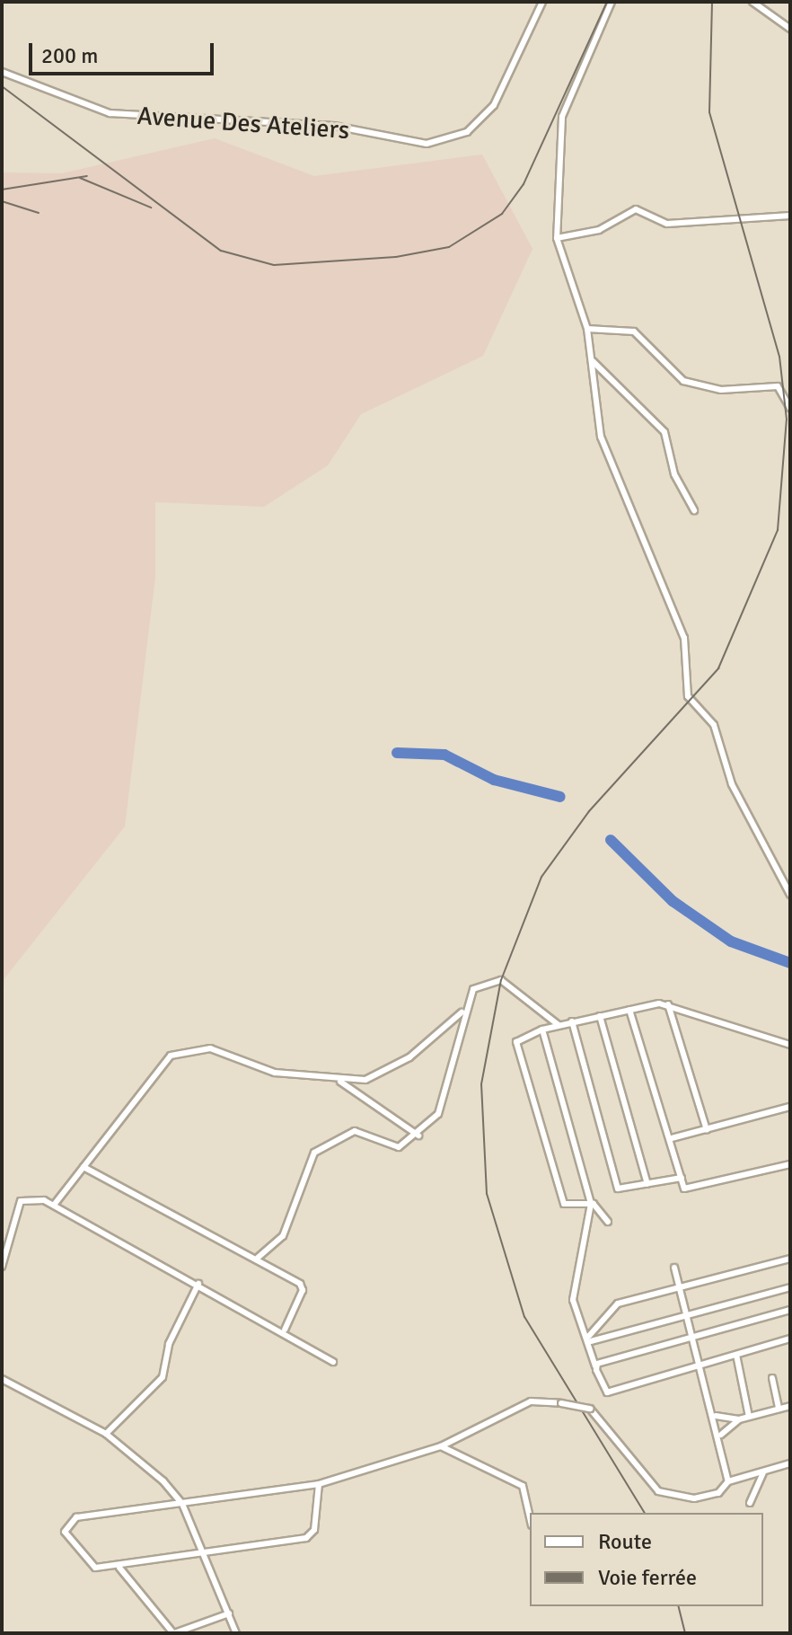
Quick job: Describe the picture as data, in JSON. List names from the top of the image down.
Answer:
{
  "streets": {
    "street": ["Avenue Des Ateliers"]
  },
  "legend": ["Route", "Voie ferrée"],
  "scale_bar": "200 m"
}
